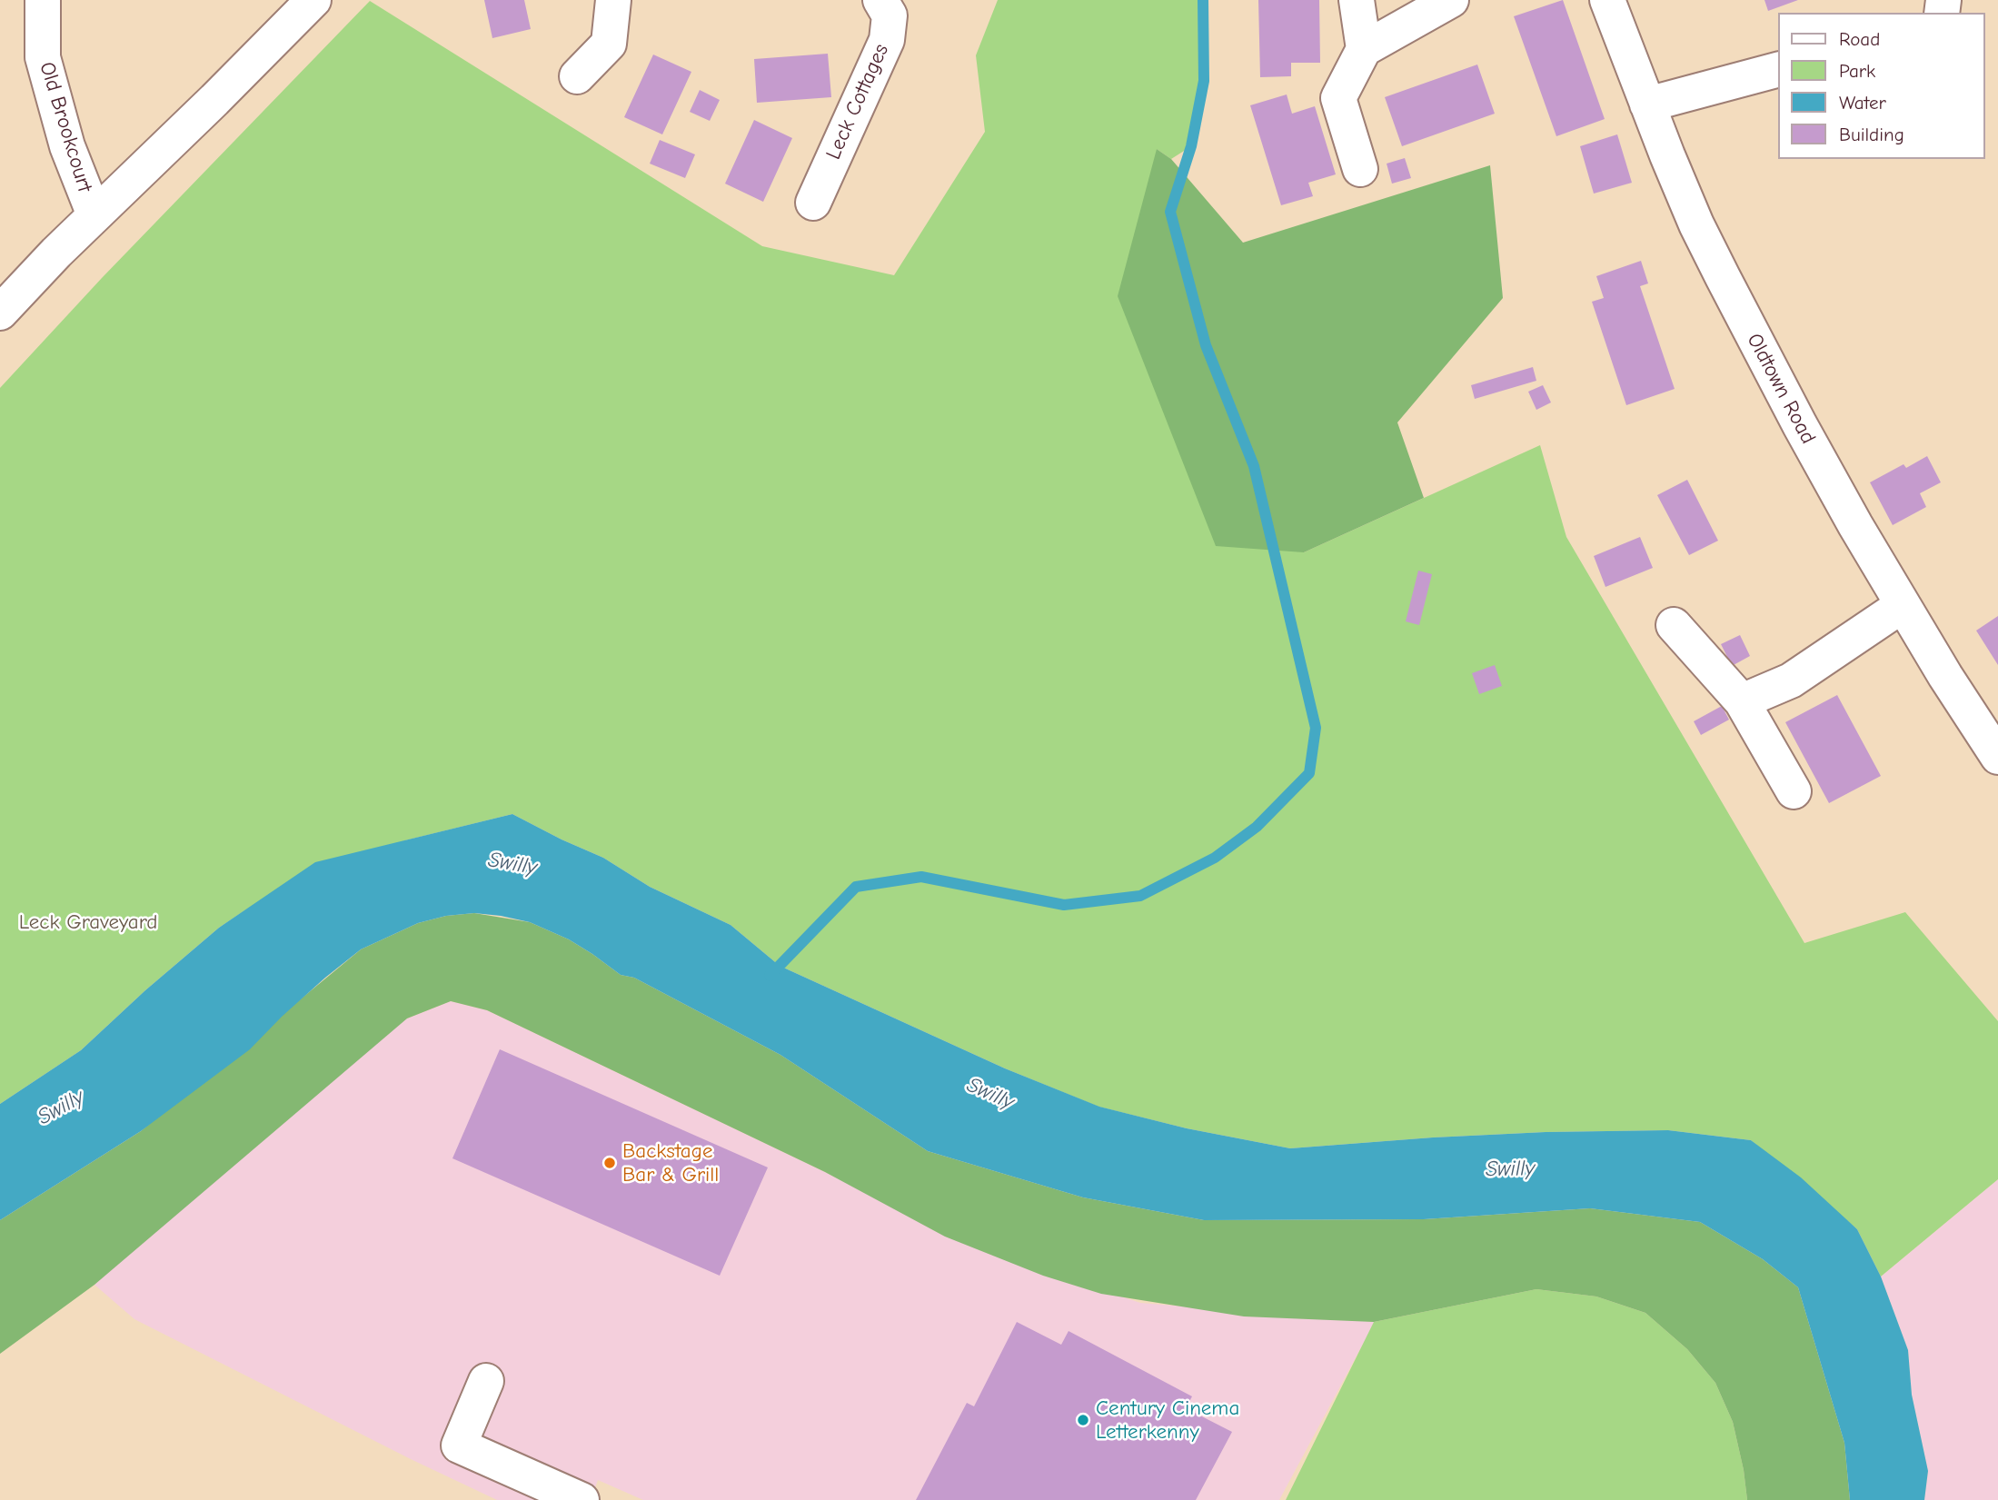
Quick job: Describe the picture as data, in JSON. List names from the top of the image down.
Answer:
{
  "streets": {
    "street": ["Leck Cottages", "Old Brookcourt", "Oldtown Road"]
  },
  "water": ["Swilly"],
  "parks": ["Leck Graveyard"],
  "places": ["Backstage Bar & Grill", "Century Cinema Letterkenny"],
  "legend": [
    "Road",
    "Park",
    "Water",
    "Building"
  ]
}
